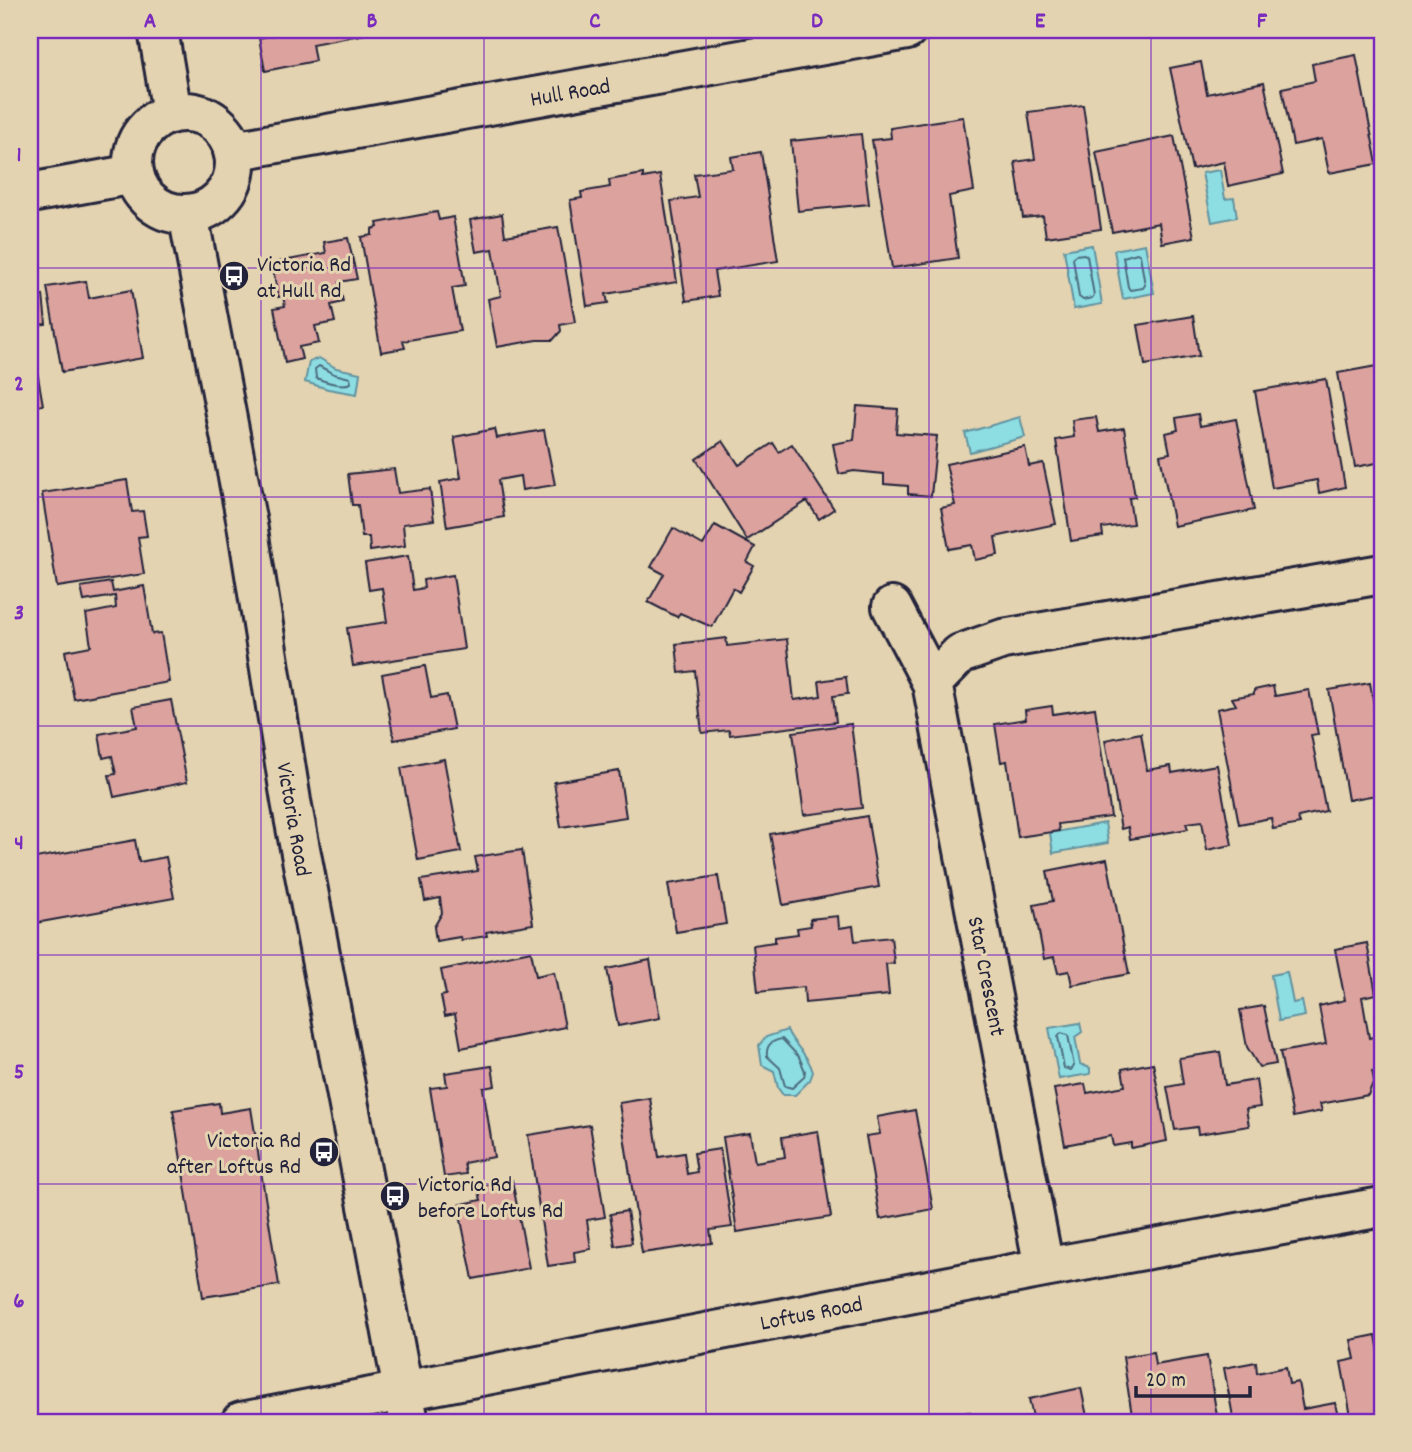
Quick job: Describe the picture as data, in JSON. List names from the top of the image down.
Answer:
{
  "streets": {
    "street": [
      "Hull Road",
      "Victoria Road",
      "Star Crescent",
      "Loftus Road"
    ]
  },
  "crossings": [
    ["Hull Road", "Victoria Road"],
    ["Victoria Road", "Loftus Road"],
    ["Star Crescent", "Loftus Road"]
  ],
  "places": {
    "bus stop": ["Victoria Rd at Hull Rd", "Victoria Rd after Loftus Rd", "Victoria Rd before Loftus Rd"]
  },
  "scale_bar": "20 m",
  "grid": {
    "columns": [
      "A",
      "B",
      "C",
      "D",
      "E",
      "F"
    ],
    "rows": [
      "1",
      "2",
      "3",
      "4",
      "5",
      "6"
    ]
  }
}
